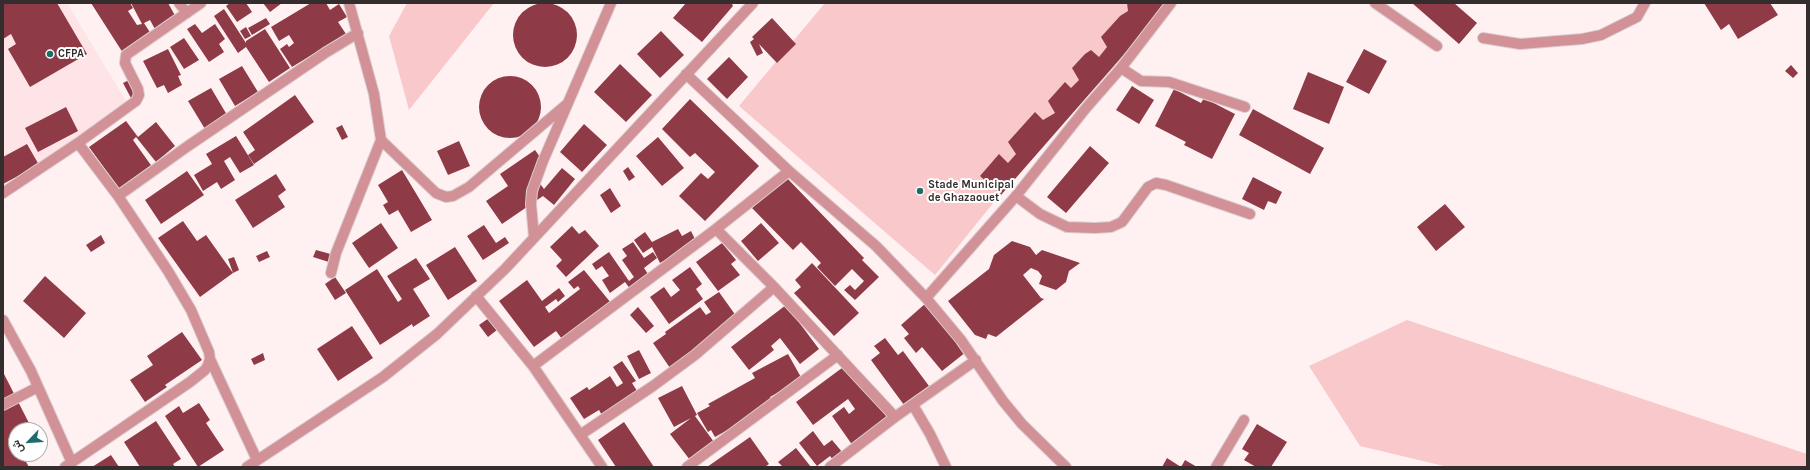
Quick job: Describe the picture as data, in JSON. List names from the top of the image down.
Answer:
{
  "places": ["CFPA", "Stade Municipal de Ghazaouet"],
  "north": "bottom left"
}
